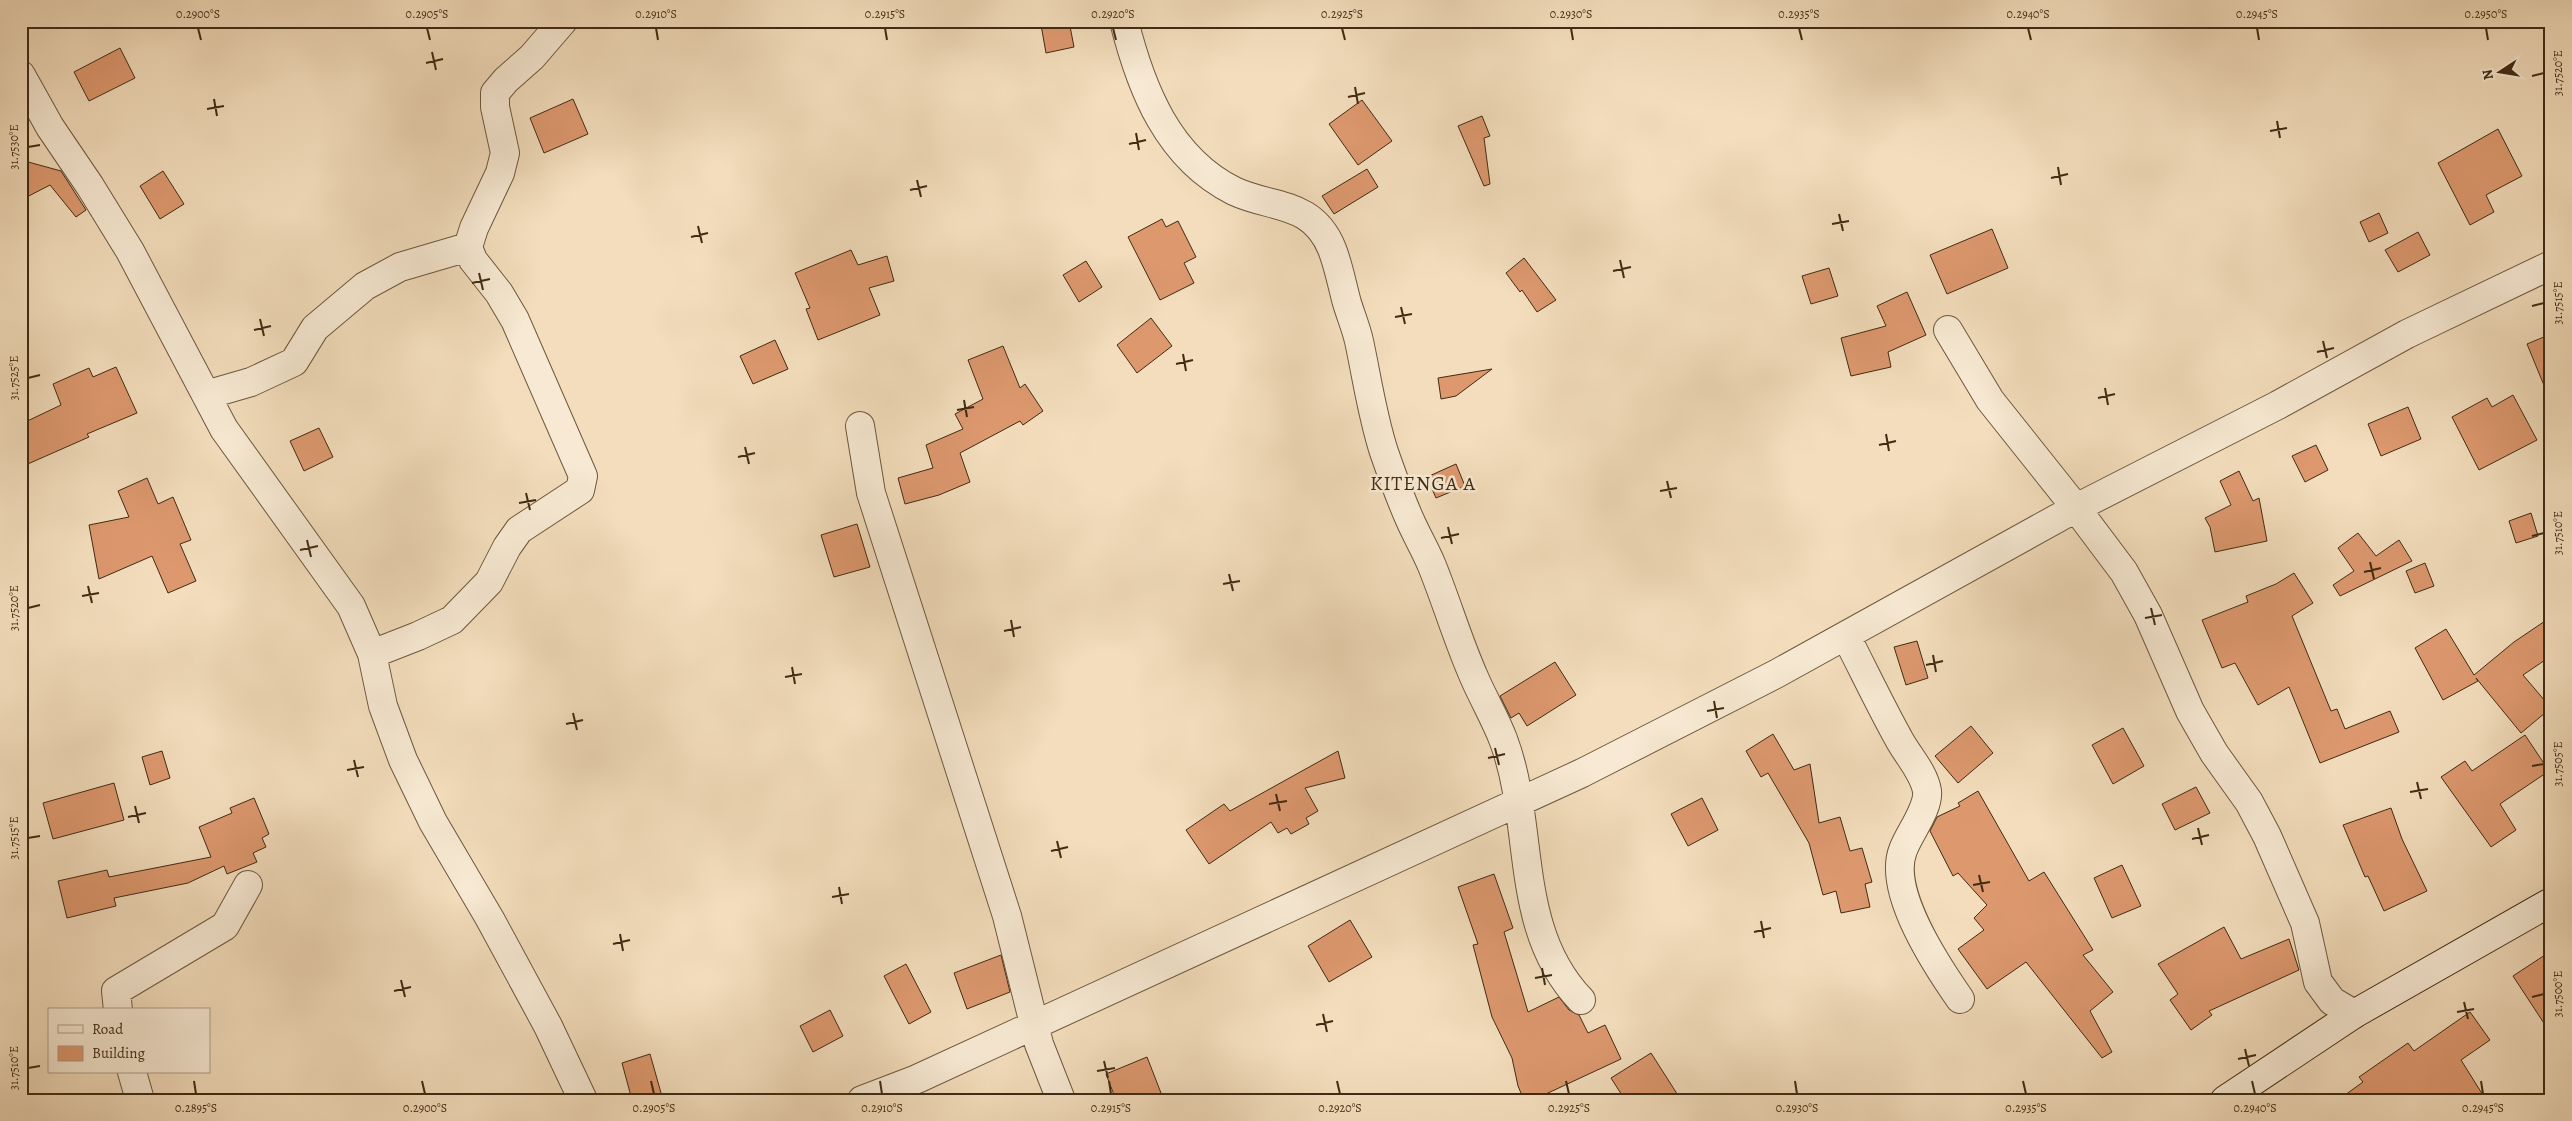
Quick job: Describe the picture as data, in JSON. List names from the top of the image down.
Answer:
{
  "districts": ["KITENGA A"],
  "legend": ["Road", "Building"],
  "north": "left",
  "coordinates": [
    "0.2900°S",
    "0.2905°S",
    "0.2910°S",
    "0.2915°S",
    "0.2920°S",
    "0.2925°S",
    "0.2930°S",
    "0.2935°S",
    "0.2940°S",
    "0.2945°S",
    "0.2950°S",
    "31.7520°E",
    "31.7530°E",
    "31.7515°E",
    "31.7525°E",
    "31.7510°E",
    "31.7505°E",
    "31.7500°E",
    "0.2895°S"
  ]
}
